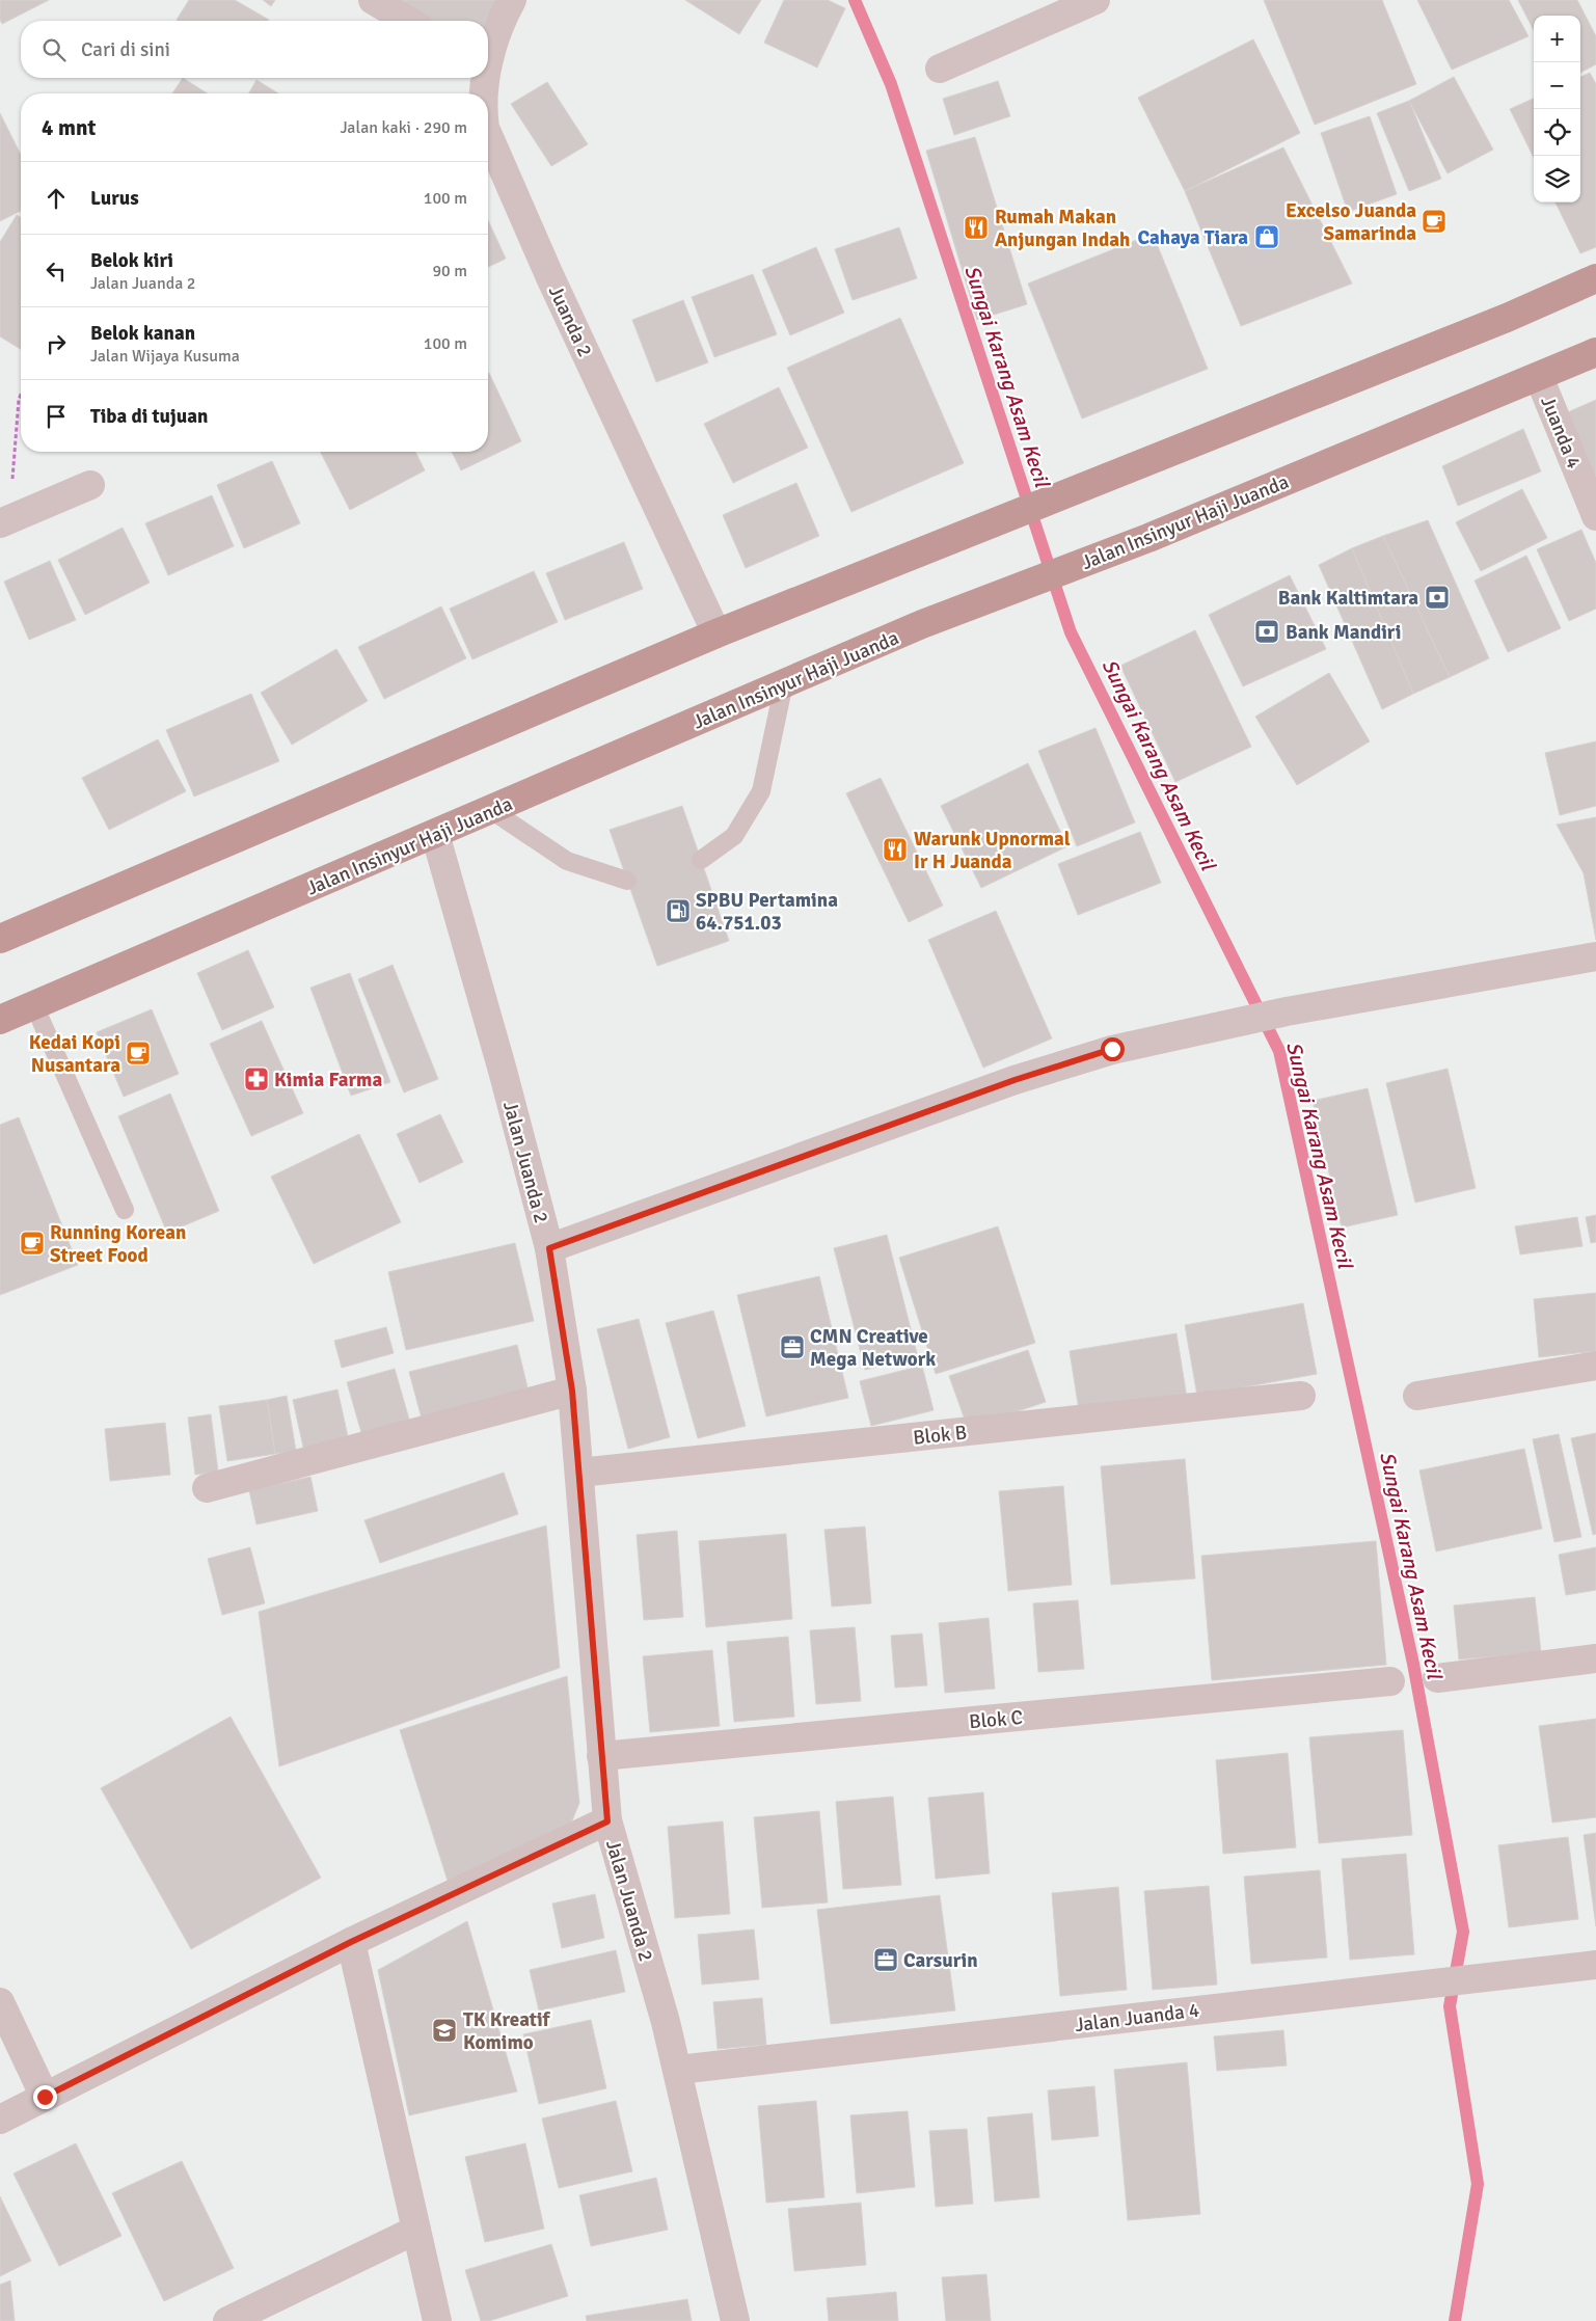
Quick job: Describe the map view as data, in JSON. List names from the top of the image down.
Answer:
{
  "streets": {
    "highway": ["Jalan Insinyur Haji Juanda"],
    "street": [
      "Juanda 2",
      "Juanda 4",
      "Jalan Juanda 2",
      "Blok B",
      "Blok C",
      "Jalan Juanda 4"
    ]
  },
  "crossings": [
    ["Juanda 4", "Jalan Insinyur Haji Juanda"],
    ["Jalan Insinyur Haji Juanda", "Jalan Juanda 2"],
    ["Jalan Juanda 2", "Blok B"],
    ["Jalan Juanda 2", "Blok C"],
    ["Jalan Juanda 2", "Jalan Juanda 4"]
  ],
  "water": ["Sungai Karang Asam Kecil"],
  "places": {
    "cafe": ["Excelso Juanda Samarinda", "Kedai Kopi Nusantara", "Running Korean Street Food"],
    "restaurant": ["Rumah Makan Anjungan Indah", "Warunk Upnormal Ir H Juanda"],
    "shop": ["Cahaya Tiara"],
    "bank": ["Bank Kaltimtara", "Bank Mandiri"],
    "fuel station": ["SPBU Pertamina 64.751.03"],
    "pharmacy": ["Kimia Farma"],
    "office": ["CMN Creative Mega Network", "Carsurin"],
    "school or university": ["TK Kreatif Komimo"]
  },
  "page": {
    "map_buttons": ["+", "−"],
    "search": "Cari di sini",
    "heading": ["4 mnt", "Jalan kaki · 290 m"],
    "list": [
      ["Lurus", "100 m"],
      ["Belok kiri", "Jalan Juanda 2", "90 m"],
      ["Belok kanan", "Jalan Wijaya Kusuma", "100 m"],
      "Tiba di tujuan"
    ]
  }
}
